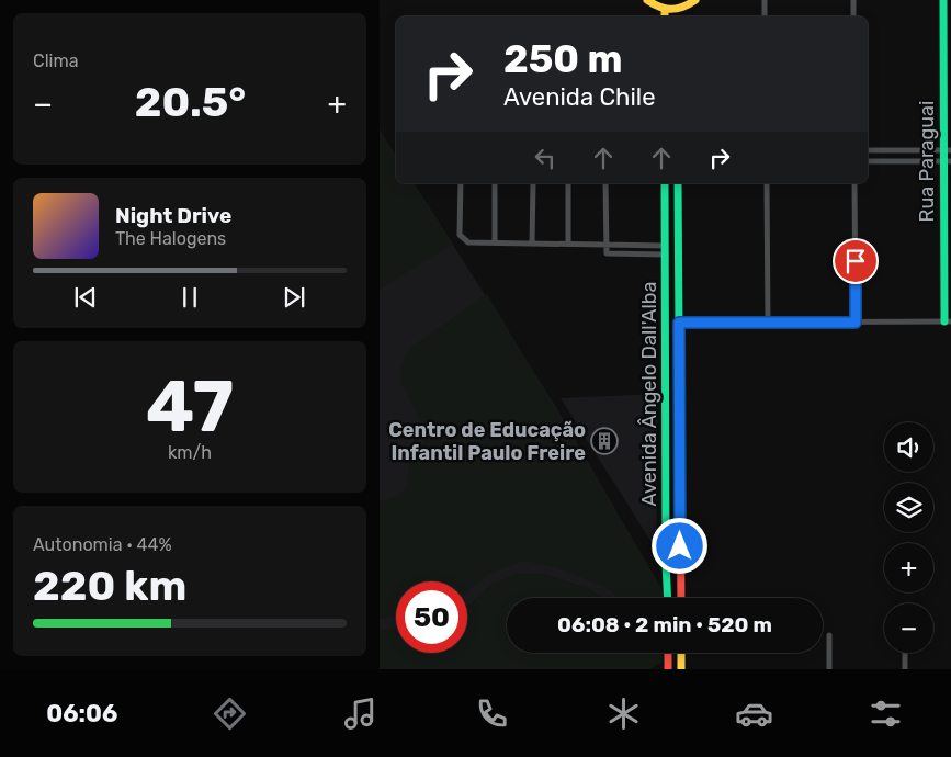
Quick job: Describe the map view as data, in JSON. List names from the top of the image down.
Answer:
{
  "streets": {
    "main road": ["Rua Paraguai", "Avenida Ângelo Dall'Alba"]
  },
  "places": {
    "building": ["Centro de Educação Infantil Paulo Freire"]
  },
  "page": {
    "tile": [
      "Clima",
      ["47", "km/h"],
      ["Autonomia · 44%", "220 km"]
    ],
    "turn": ["250 m", "Avenida Chile"],
    "heat": ["−", "20.5°", "+"],
    "song": ["Night Drive", "The Halogens"],
    "map_buttons": ["+", "−"],
    "limit": "50",
    "trip": "06:08 · 2 min · 520 m",
    "tabs": "06:06"
  }
}
